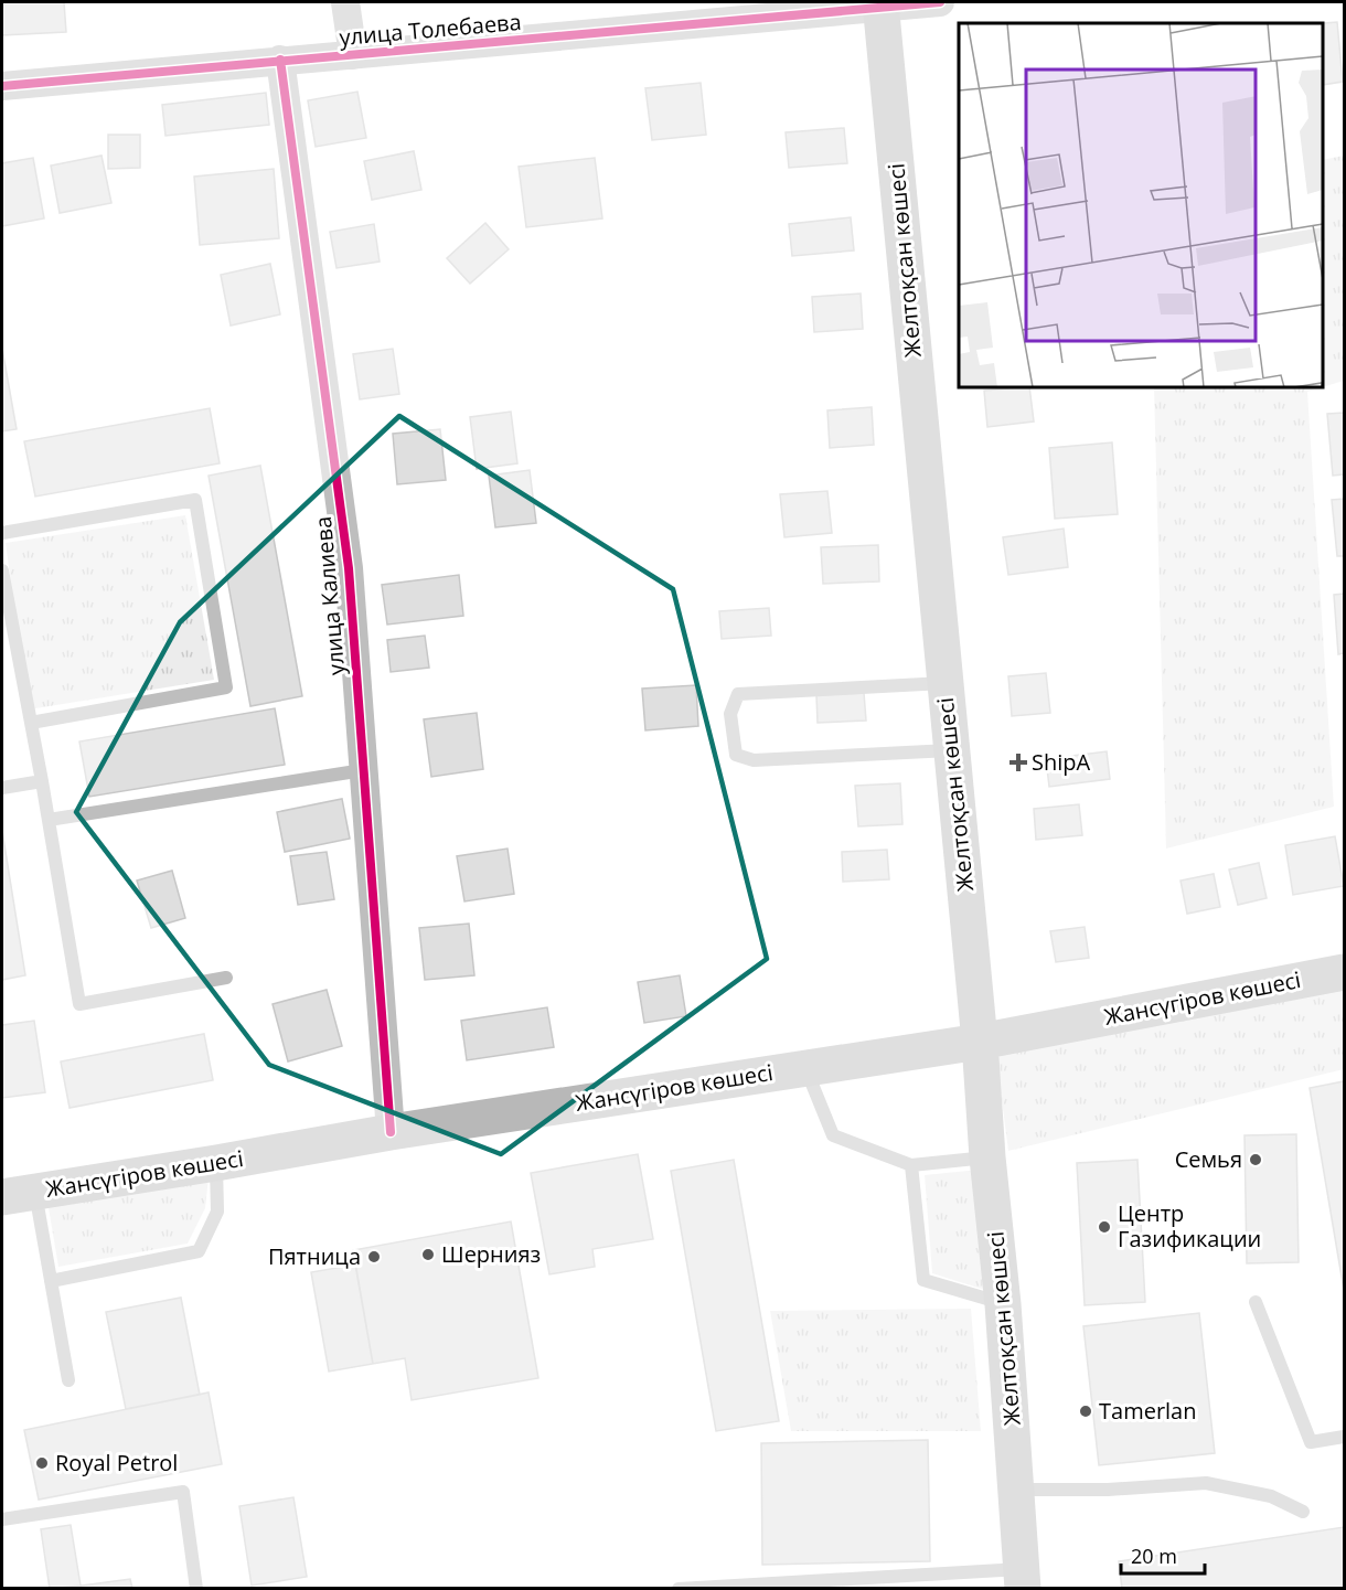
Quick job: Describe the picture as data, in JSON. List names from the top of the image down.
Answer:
{
  "streets": {
    "main road": ["Желтоқсан көшесі", "Жансүгіров көшесі"],
    "street": ["улица Толебаева", "улица Калиева"]
  },
  "crossings": [
    ["улица Толебаева", "Желтоқсан көшесі"],
    ["улица Толебаева", "улица Калиева"],
    ["Желтоқсан көшесі", "Жансүгіров көшесі"],
    ["улица Калиева", "Жансүгіров көшесі"]
  ],
  "places": {
    "health": ["ShipA"],
    "other": [
      "Семья",
      "Центр Газификации",
      "Шернияз",
      "Пятница",
      "Tamerlan",
      "Royal Petrol"
    ]
  },
  "scale_bar": "20 m"
}
